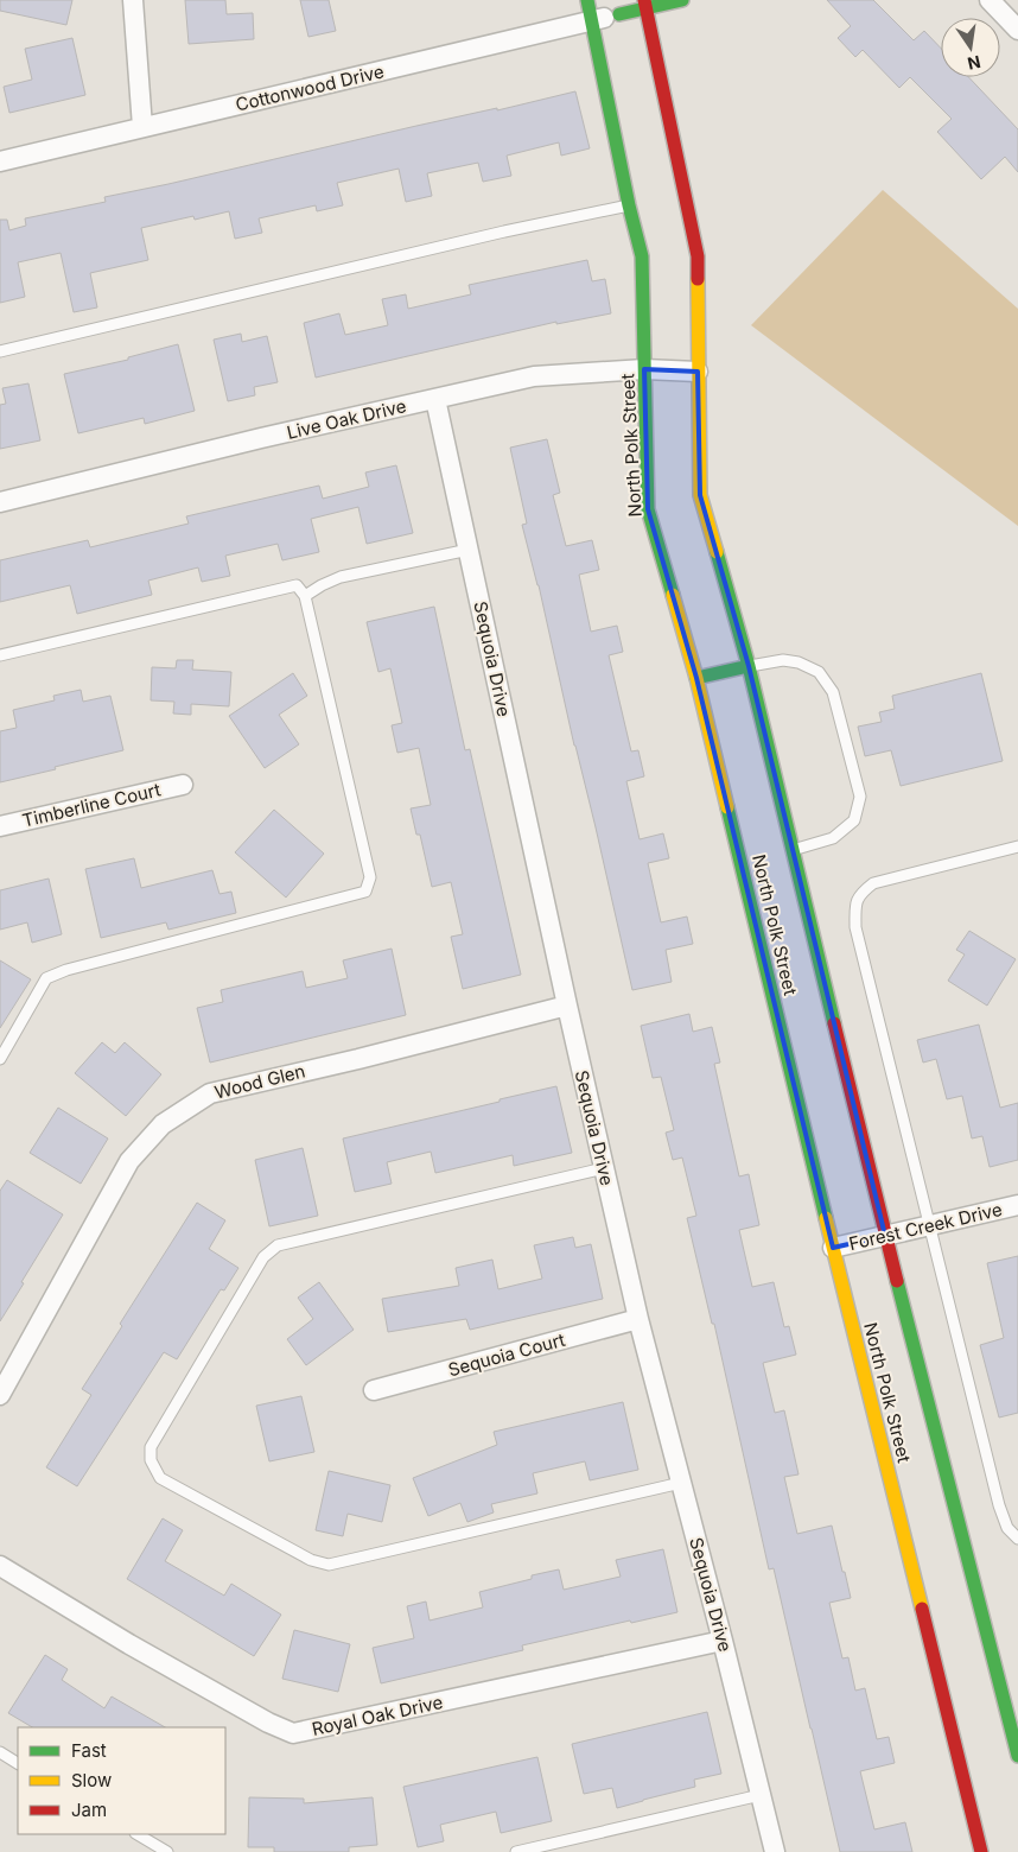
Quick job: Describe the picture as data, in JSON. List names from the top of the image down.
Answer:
{
  "streets": {
    "main road": ["North Polk Street"],
    "street": [
      "Cottonwood Drive",
      "Live Oak Drive",
      "Sequoia Drive",
      "Timberline Court",
      "Wood Glen",
      "Forest Creek Drive",
      "Sequoia Court",
      "Royal Oak Drive"
    ]
  },
  "crossings": [
    ["Cottonwood Drive", "North Polk Street"],
    ["Live Oak Drive", "North Polk Street"],
    ["Live Oak Drive", "Sequoia Drive"],
    ["North Polk Street", "Forest Creek Drive"],
    ["Sequoia Drive", "Wood Glen"],
    ["Sequoia Drive", "Sequoia Court"],
    ["Sequoia Drive", "Royal Oak Drive"]
  ],
  "legend": ["Fast", "Slow", "Jam"],
  "north": "bottom"
}
